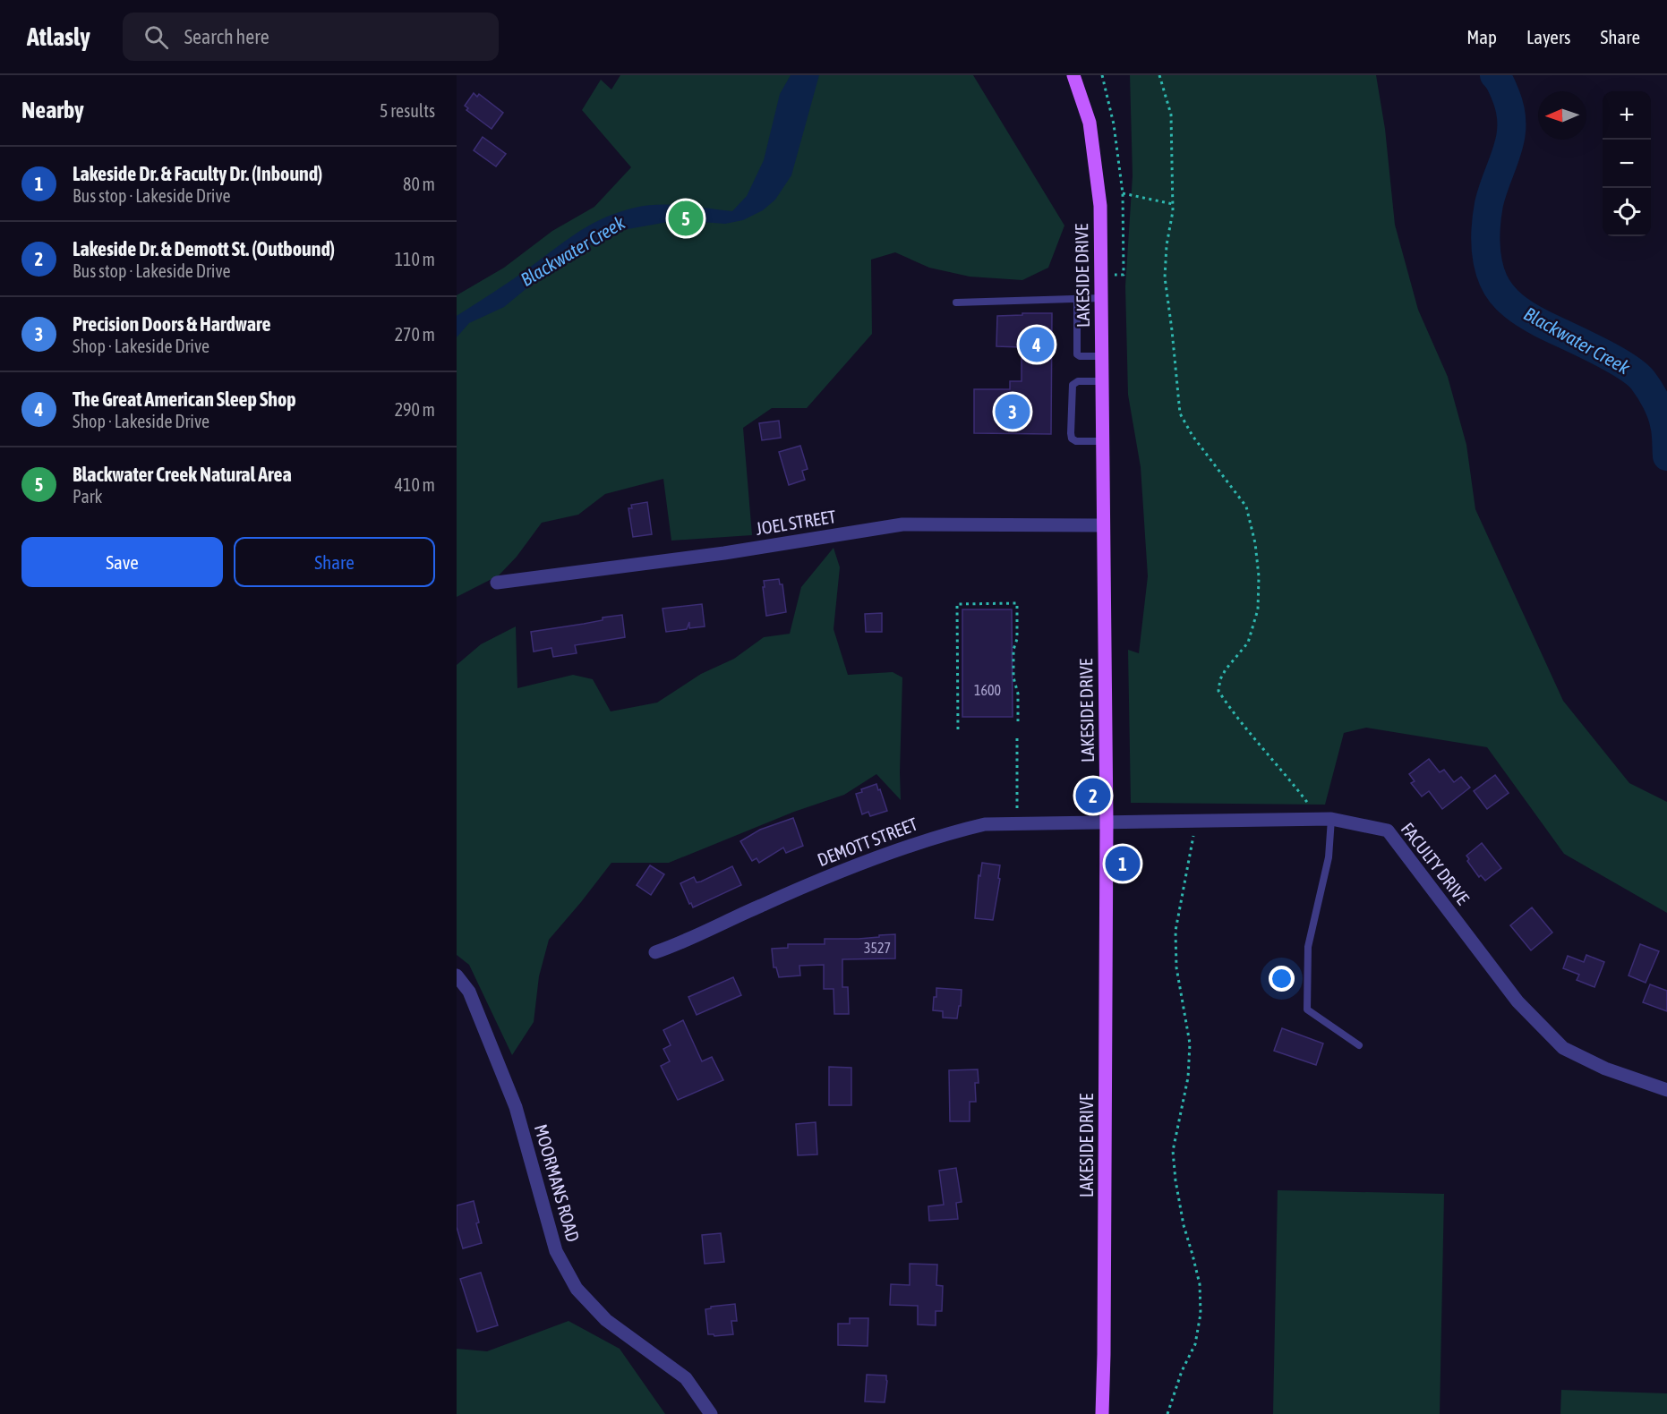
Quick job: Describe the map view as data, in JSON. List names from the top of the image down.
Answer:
{
  "streets": {
    "main road": ["LAKESIDE DRIVE"],
    "street": [
      "JOEL STREET",
      "DEMOTT STREET",
      "FACULTY DRIVE",
      "MOORMANS ROAD"
    ]
  },
  "crossings": [
    ["LAKESIDE DRIVE", "JOEL STREET"],
    ["LAKESIDE DRIVE", "DEMOTT STREET"],
    ["LAKESIDE DRIVE", "FACULTY DRIVE"],
    ["DEMOTT STREET", "FACULTY DRIVE"]
  ],
  "water": ["Blackwater Creek"],
  "house_numbers": ["1600", "3527"],
  "north": "left",
  "page": {
    "header": "Atlasly",
    "search": "Search here",
    "nav": ["Map", "Layers", "Share"],
    "heading": ["Nearby", "5 results"],
    "map_buttons": ["+", "−"],
    "list": [
      {
        "mark": "1",
        "name": "Lakeside Dr. & Faculty Dr. (Inbound)",
        "note": "Bus stop · Lakeside Drive",
        "value": "80 m"
      },
      {
        "mark": "2",
        "name": "Lakeside Dr. & Demott St. (Outbound)",
        "note": "Bus stop · Lakeside Drive",
        "value": "110 m"
      },
      {
        "mark": "3",
        "name": "Precision Doors & Hardware",
        "note": "Shop · Lakeside Drive",
        "value": "270 m"
      },
      {
        "mark": "4",
        "name": "The Great American Sleep Shop",
        "note": "Shop · Lakeside Drive",
        "value": "290 m"
      },
      {
        "mark": "5",
        "name": "Blackwater Creek Natural Area",
        "note": "Park",
        "value": "410 m"
      }
    ],
    "pins": [
      "5",
      "4",
      "3",
      "2",
      "1"
    ],
    "buttons": ["Save", "Share"]
  }
}
